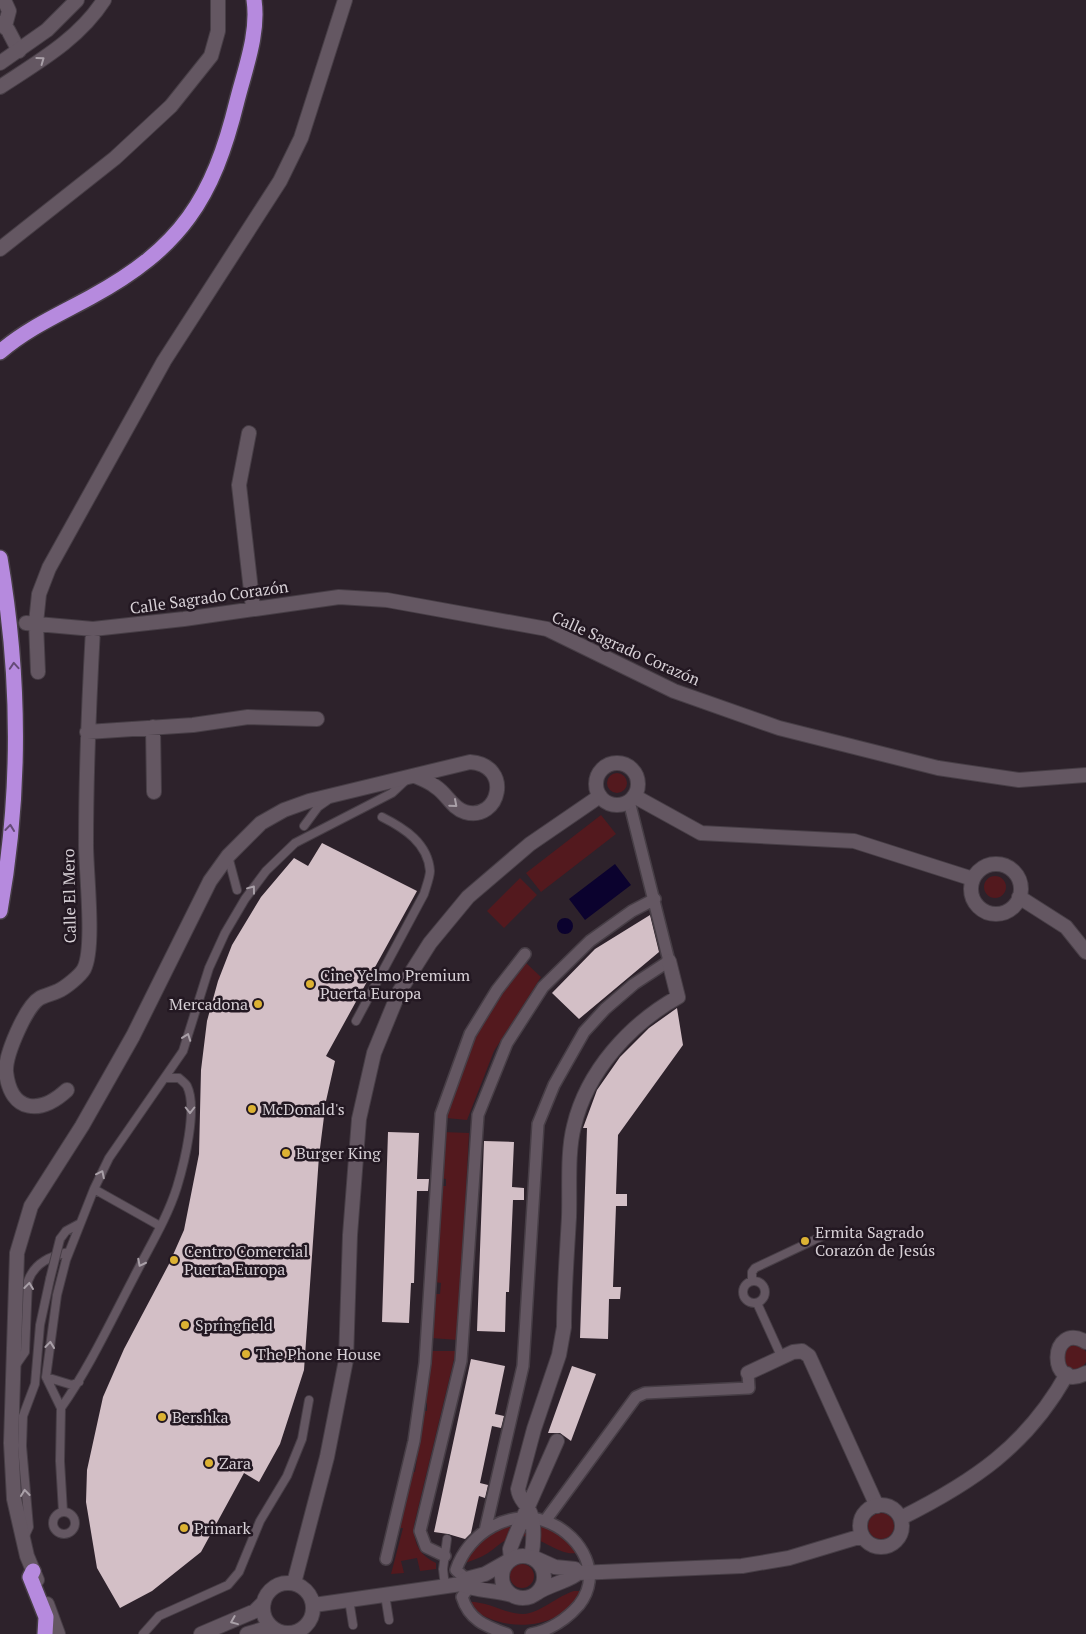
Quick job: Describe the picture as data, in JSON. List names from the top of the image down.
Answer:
{
  "streets": {
    "street": ["Calle Sagrado Corazón", "Calle El Mero"]
  },
  "crossings": [
    ["Calle Sagrado Corazón", "Calle El Mero"]
  ],
  "places": [
    "Cine Yelmo Premium Puerta Europa",
    "Mercadona",
    "McDonald's",
    "Burger King",
    "Ermita Sagrado Corazón de Jesús",
    "Centro Comercial Puerta Europa",
    "Springfield",
    "The Phone House",
    "Bershka",
    "Zara",
    "Primark"
  ]
}
